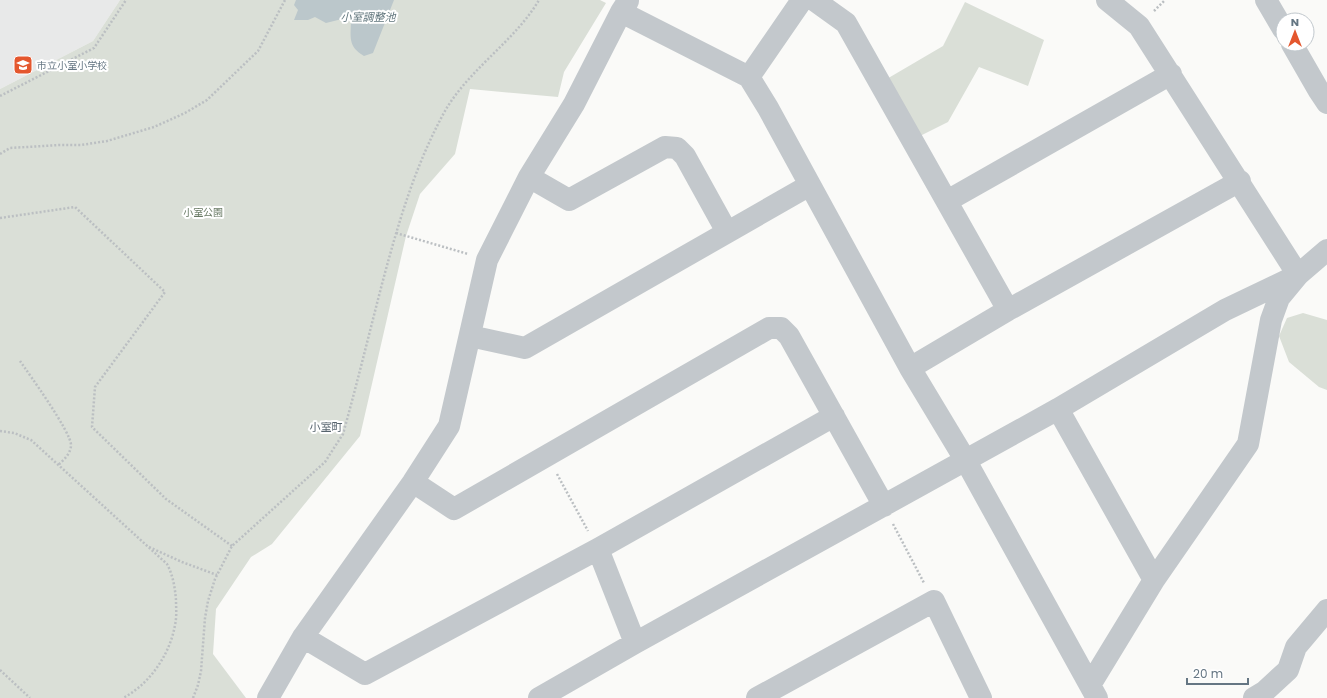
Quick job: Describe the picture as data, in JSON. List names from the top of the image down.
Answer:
{
  "districts": ["小室町"],
  "water": ["小室調整池"],
  "parks": ["小室公園"],
  "places": {
    "school or university": ["市立小室小学校"]
  },
  "scale_bar": "20 m",
  "north": "top"
}
